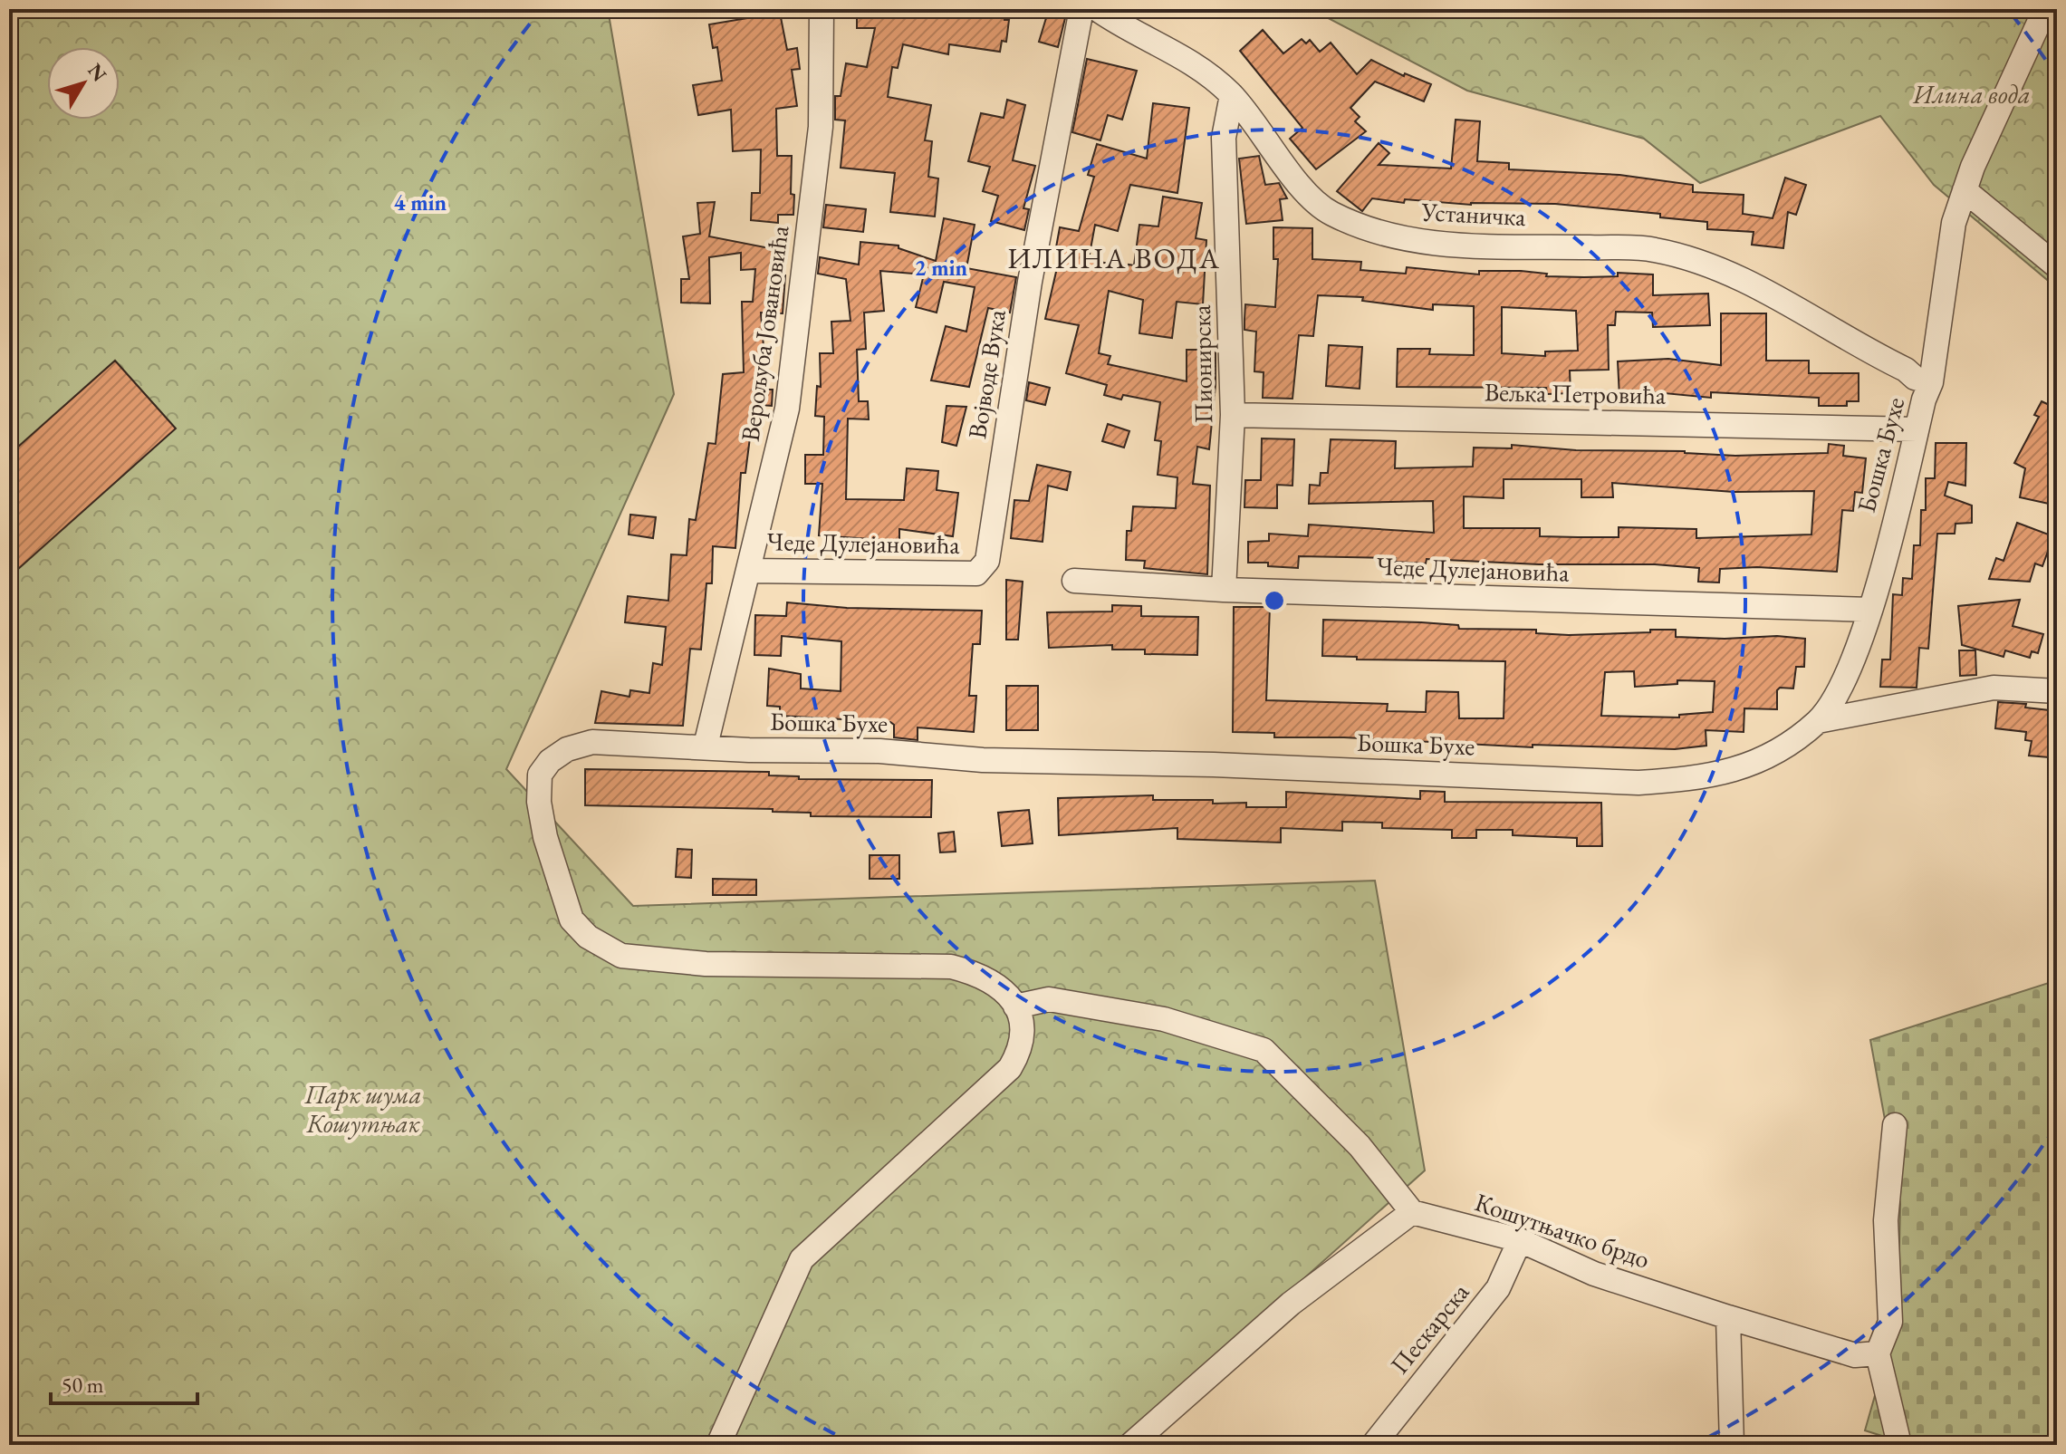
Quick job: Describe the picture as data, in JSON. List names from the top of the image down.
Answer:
{
  "streets": {
    "street": [
      "Устаничка",
      "Верољуба Јовановића",
      "Пионирска",
      "Војводе Вука",
      "Вељка Петровића",
      "Бошка Бухе",
      "Чеде Дулејановића",
      "Кошутњачко брдо",
      "Пескарска"
    ]
  },
  "crossings": [
    ["Устаничка", "Пионирска"],
    ["Устаничка", "Бошка Бухе"],
    ["Верољуба Јовановића", "Бошка Бухе"],
    ["Верољуба Јовановића", "Чеде Дулејановића"],
    ["Пионирска", "Вељка Петровића"],
    ["Пионирска", "Чеде Дулејановића"],
    ["Војводе Вука", "Чеде Дулејановића"],
    ["Вељка Петровића", "Бошка Бухе"],
    ["Бошка Бухе", "Чеде Дулејановића"],
    ["Кошутњачко брдо", "Пескарска"]
  ],
  "districts": ["ИЛИНА ВОДА"],
  "parks": ["Илина вода", "Парк шума Кошутњак"],
  "scale_bar": "50 m",
  "north": "top right",
  "rings": ["4 min", "2 min"]
}
